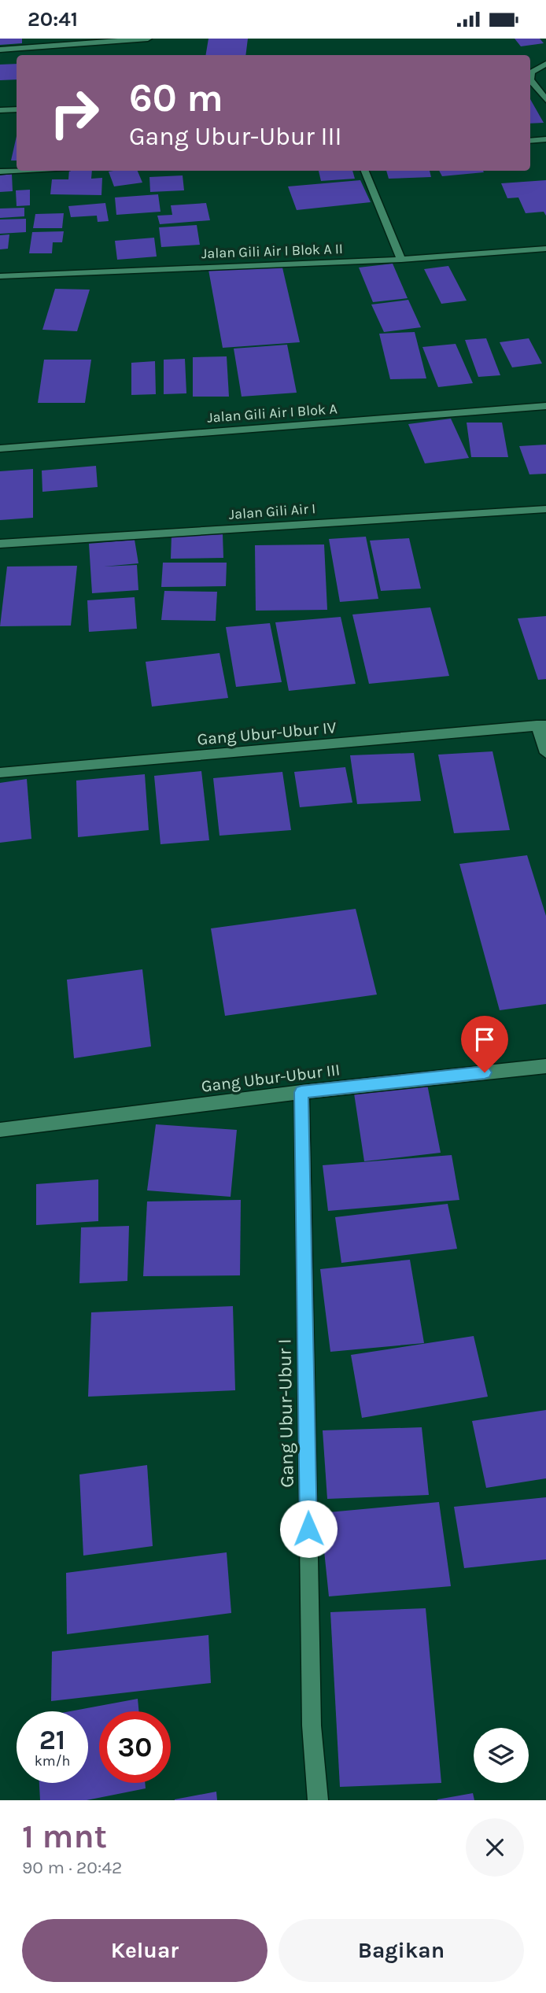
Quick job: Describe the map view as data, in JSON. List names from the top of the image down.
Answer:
{
  "streets": {
    "street": [
      "Jalan Gili Air I Blok A II",
      "Jalan Gili Air I Blok A",
      "Jalan Gili Air I",
      "Gang Ubur-Ubur IV",
      "Gang Ubur-Ubur III",
      "Gang Ubur-Ubur I"
    ]
  },
  "crossings": [
    ["Gang Ubur-Ubur III", "Gang Ubur-Ubur I"]
  ],
  "page": {
    "status": "20:41",
    "turn": ["60 m", "Gang Ubur-Ubur III"],
    "speed": "21 km/h",
    "limit": "30",
    "heading": ["1 mnt", "90 m · 20:42"],
    "buttons": ["Keluar", "Bagikan"]
  }
}
